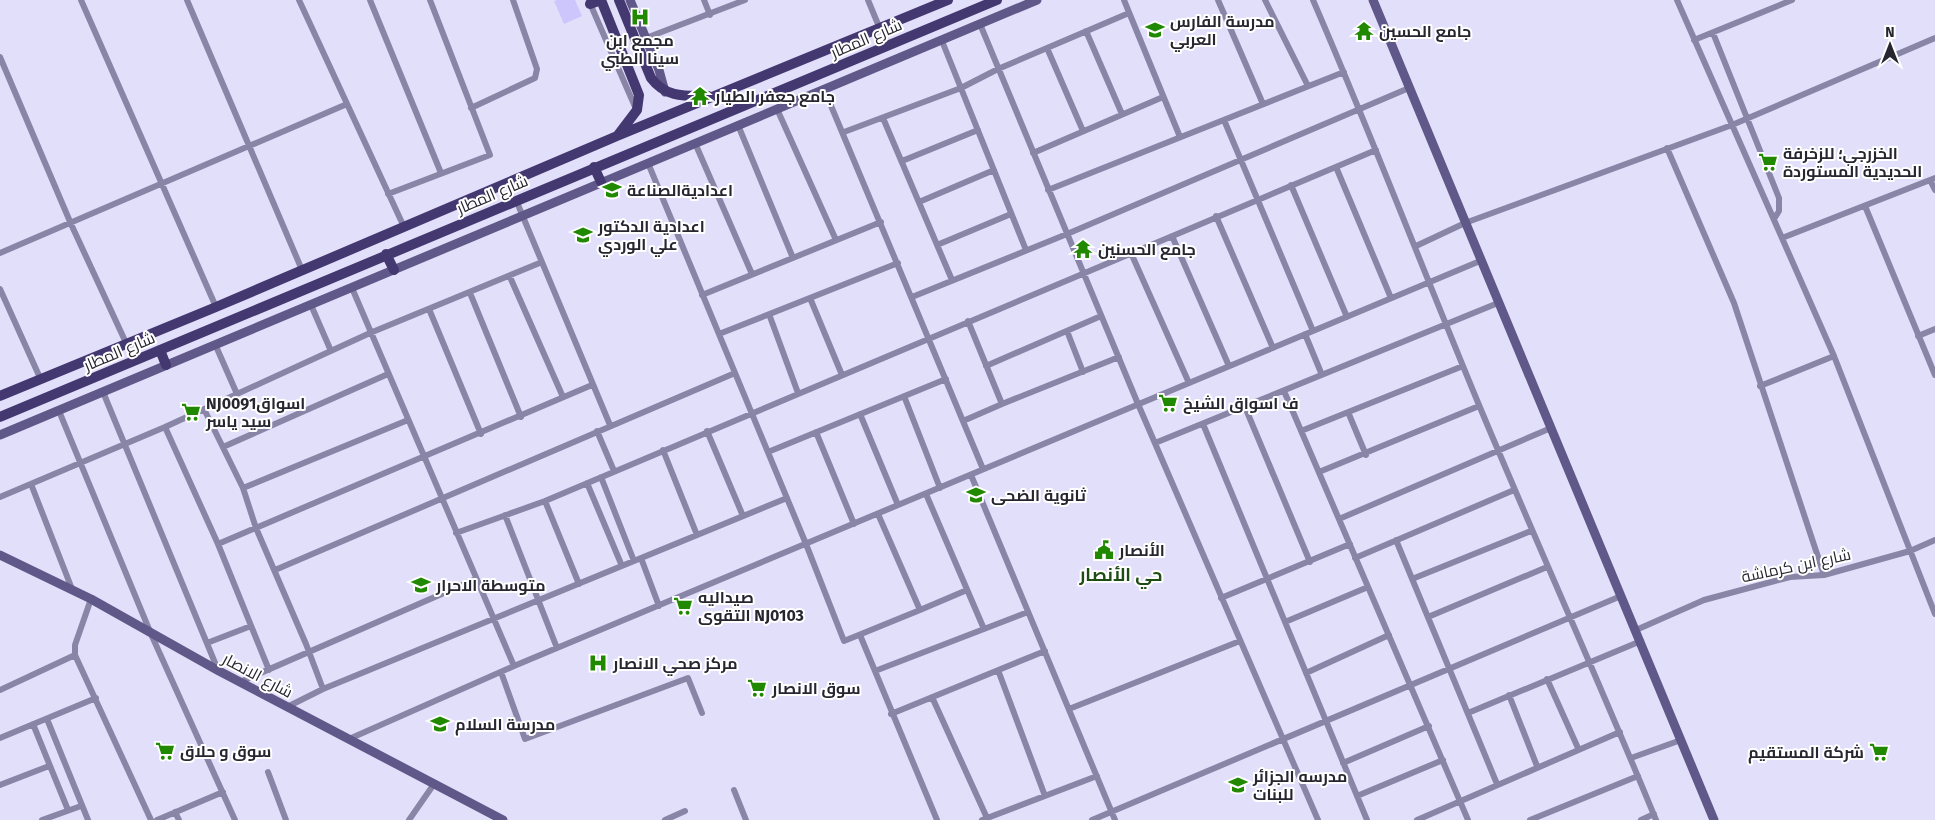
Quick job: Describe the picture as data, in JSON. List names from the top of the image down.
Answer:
{
  "streets": {
    "main road": ["شارع المطار"],
    "street": ["شارع ابن كرماشة", "شارع الانصار"]
  },
  "districts": ["حي الأنصار"],
  "places": {
    "hospital": ["مجمع ابن سينا الطبي", "مركز صحي الانصار"],
    "school or university": [
      "مدرسة الفارس العربي",
      "اعداديةالصناعة",
      "اعدادية الدكتور علي الوردي",
      "ثانوية الضحى",
      "متوسطة الاحرار",
      "مدرسة السلام",
      "مدرسه الجزائر للبنات"
    ],
    "temple": ["جامع الحسين", "جامع جعفر الطيار", "جامع الحسنين"],
    "supermarket": [
      "الخزرجي؛ للزخرفة الحديدية المستوردة",
      "ف اسواق الشيخ",
      "NJ0091اسواق سيد ياسر",
      "صيداليه التقوى NJ0103",
      "سوق الانصار",
      "سوق و حلاق",
      "شركة المستقيم"
    ],
    "public building": ["الأنصار"]
  },
  "north": "top"
}
